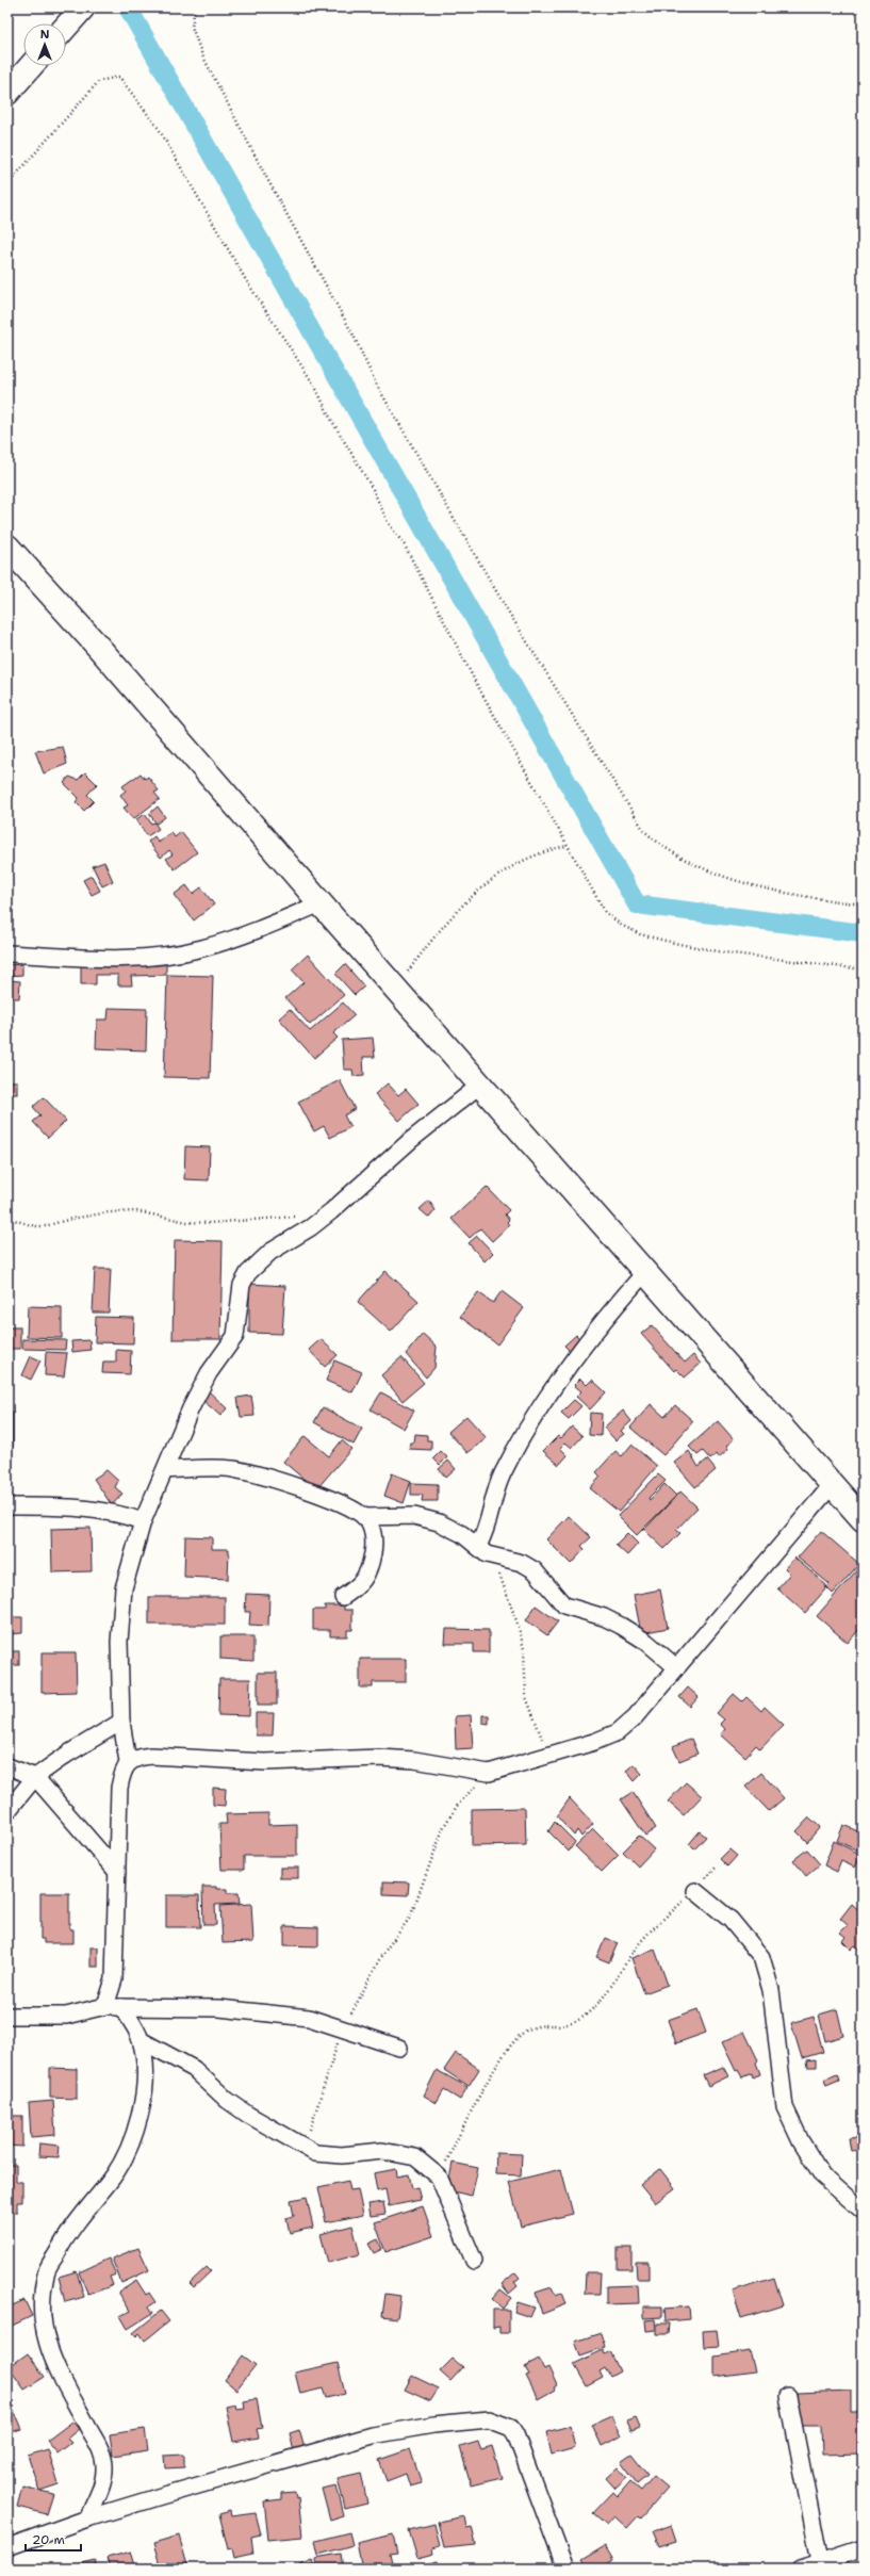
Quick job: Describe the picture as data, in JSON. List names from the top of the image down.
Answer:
{
  "scale_bar": "20 m",
  "north": "top"
}
